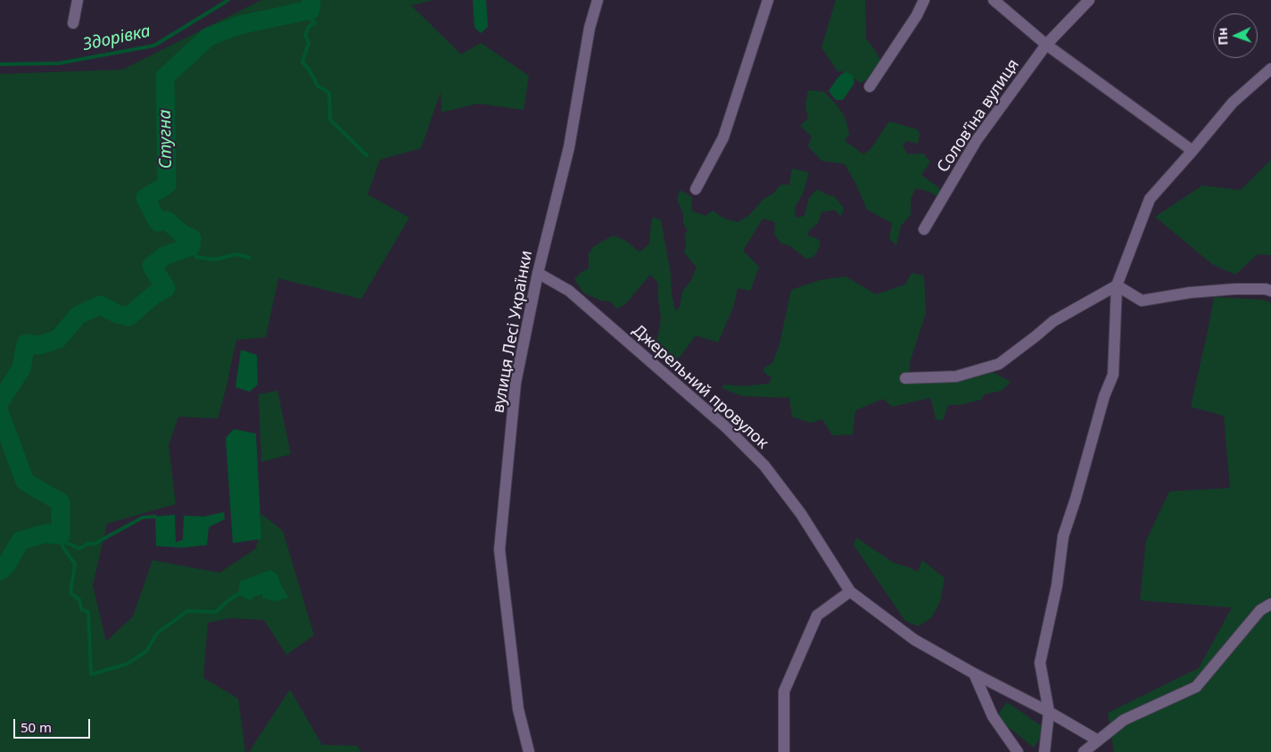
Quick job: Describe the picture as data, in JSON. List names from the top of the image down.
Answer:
{
  "streets": {
    "street": ["Соловʼїна вулиця", "вулиця Лесі Українки", "Джерельний провулок"]
  },
  "crossings": [
    ["вулиця Лесі Українки", "Джерельний провулок"]
  ],
  "water": ["Здорівка", "Стугна"],
  "scale_bar": "50 m",
  "north": "left"
}
